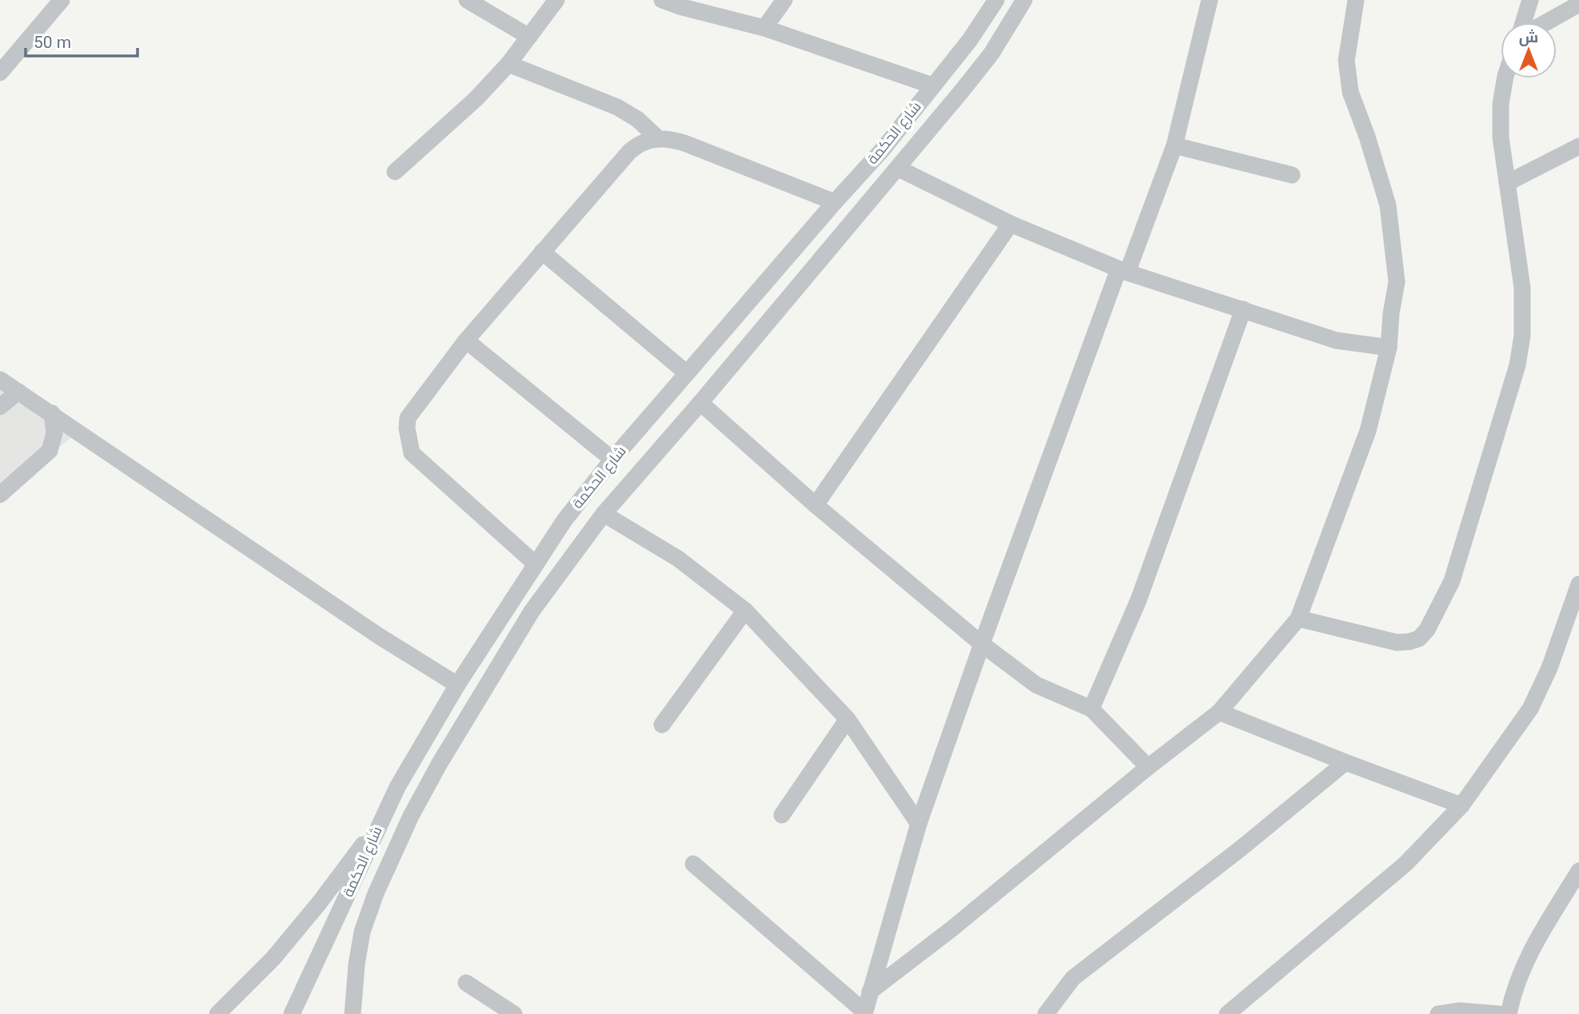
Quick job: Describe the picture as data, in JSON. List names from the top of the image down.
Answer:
{
  "streets": {
    "street": ["شارع الحكمة"]
  },
  "scale_bar": "50 m",
  "north": "top"
}
